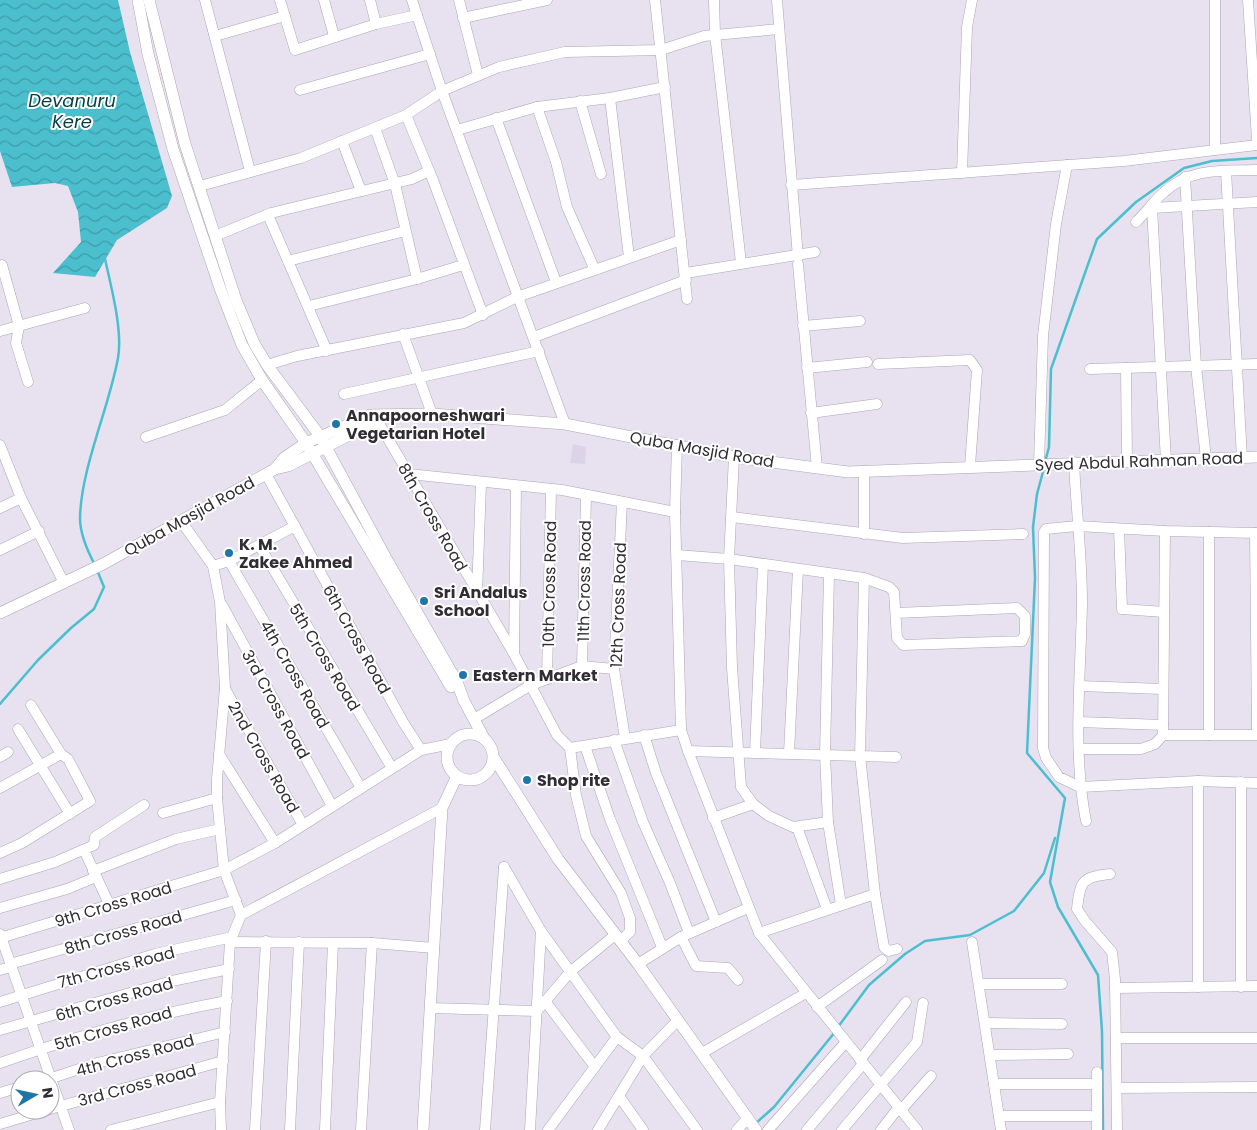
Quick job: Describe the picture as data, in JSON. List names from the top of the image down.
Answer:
{
  "streets": {
    "street": [
      "Quba Masjid Road",
      "Syed Abdul Rahman Road",
      "8th Cross Road",
      "11th Cross Road",
      "10th Cross Road",
      "12th Cross Road",
      "6th Cross Road",
      "5th Cross Road",
      "4th Cross Road",
      "3rd Cross Road",
      "2nd Cross Road",
      "9th Cross Road",
      "7th Cross Road"
    ]
  },
  "crossings": [
    ["Quba Masjid Road", "Syed Abdul Rahman Road"],
    ["Quba Masjid Road", "8th Cross Road"],
    ["Quba Masjid Road", "6th Cross Road"],
    ["6th Cross Road", "9th Cross Road"],
    ["5th Cross Road", "9th Cross Road"],
    ["4th Cross Road", "9th Cross Road"],
    ["3rd Cross Road", "9th Cross Road"],
    ["2nd Cross Road", "9th Cross Road"]
  ],
  "water": ["Devanuru Kere"],
  "places": [
    "Annapoorneshwari Vegetarian Hotel",
    "K. M. Zakee Ahmed",
    "Sri Andalus School",
    "Eastern Market",
    "Shop rite"
  ],
  "north": "right"
}
